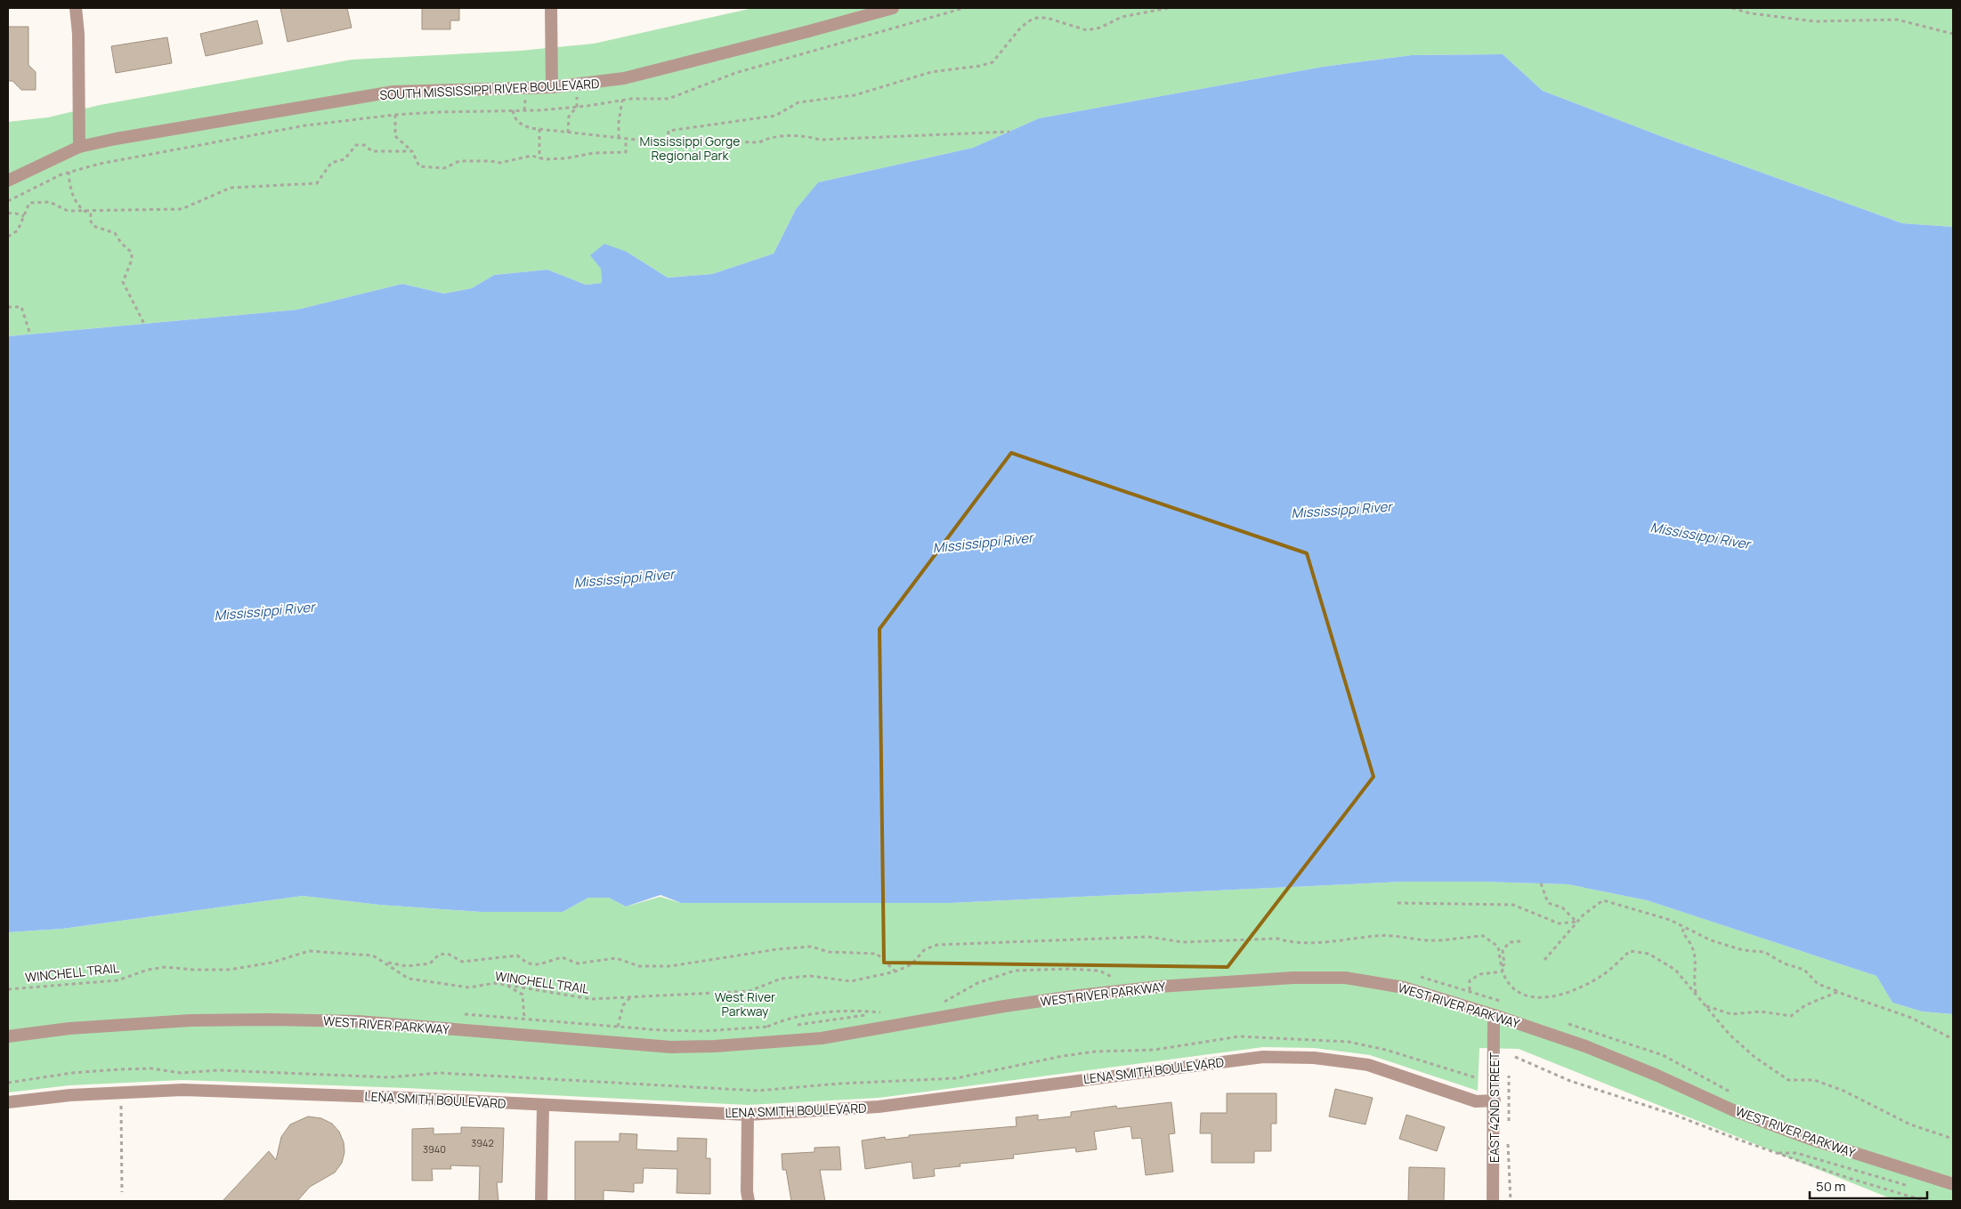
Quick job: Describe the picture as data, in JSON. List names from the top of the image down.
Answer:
{
  "streets": {
    "street": [
      "SOUTH MISSISSIPPI RIVER BOULEVARD",
      "WEST RIVER PARKWAY",
      "LENA SMITH BOULEVARD",
      "EAST 42ND STREET"
    ],
    "path": ["WINCHELL TRAIL"]
  },
  "crossings": [
    ["WEST RIVER PARKWAY", "EAST 42ND STREET"],
    ["LENA SMITH BOULEVARD", "EAST 42ND STREET"]
  ],
  "water": ["Mississippi River"],
  "parks": ["Mississippi Gorge Regional Park", "West River Parkway"],
  "house_numbers": ["3942", "3940"],
  "scale_bar": "50 m"
}
